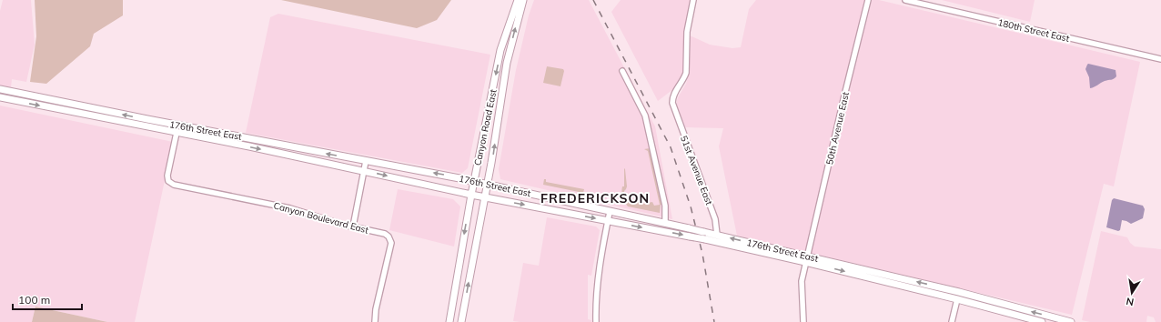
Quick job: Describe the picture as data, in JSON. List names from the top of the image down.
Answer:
{
  "streets": {
    "main road": ["Canyon Road East", "176th Street East"],
    "street": [
      "180th Street East",
      "50th Avenue East",
      "51st Avenue East",
      "Canyon Boulevard East"
    ]
  },
  "crossings": [
    ["Canyon Road East", "176th Street East"],
    ["50th Avenue East", "176th Street East"],
    ["176th Street East", "51st Avenue East"],
    ["176th Street East", "Canyon Boulevard East"]
  ],
  "districts": ["FREDERICKSON"],
  "scale_bar": "100 m",
  "north": "bottom"
}
